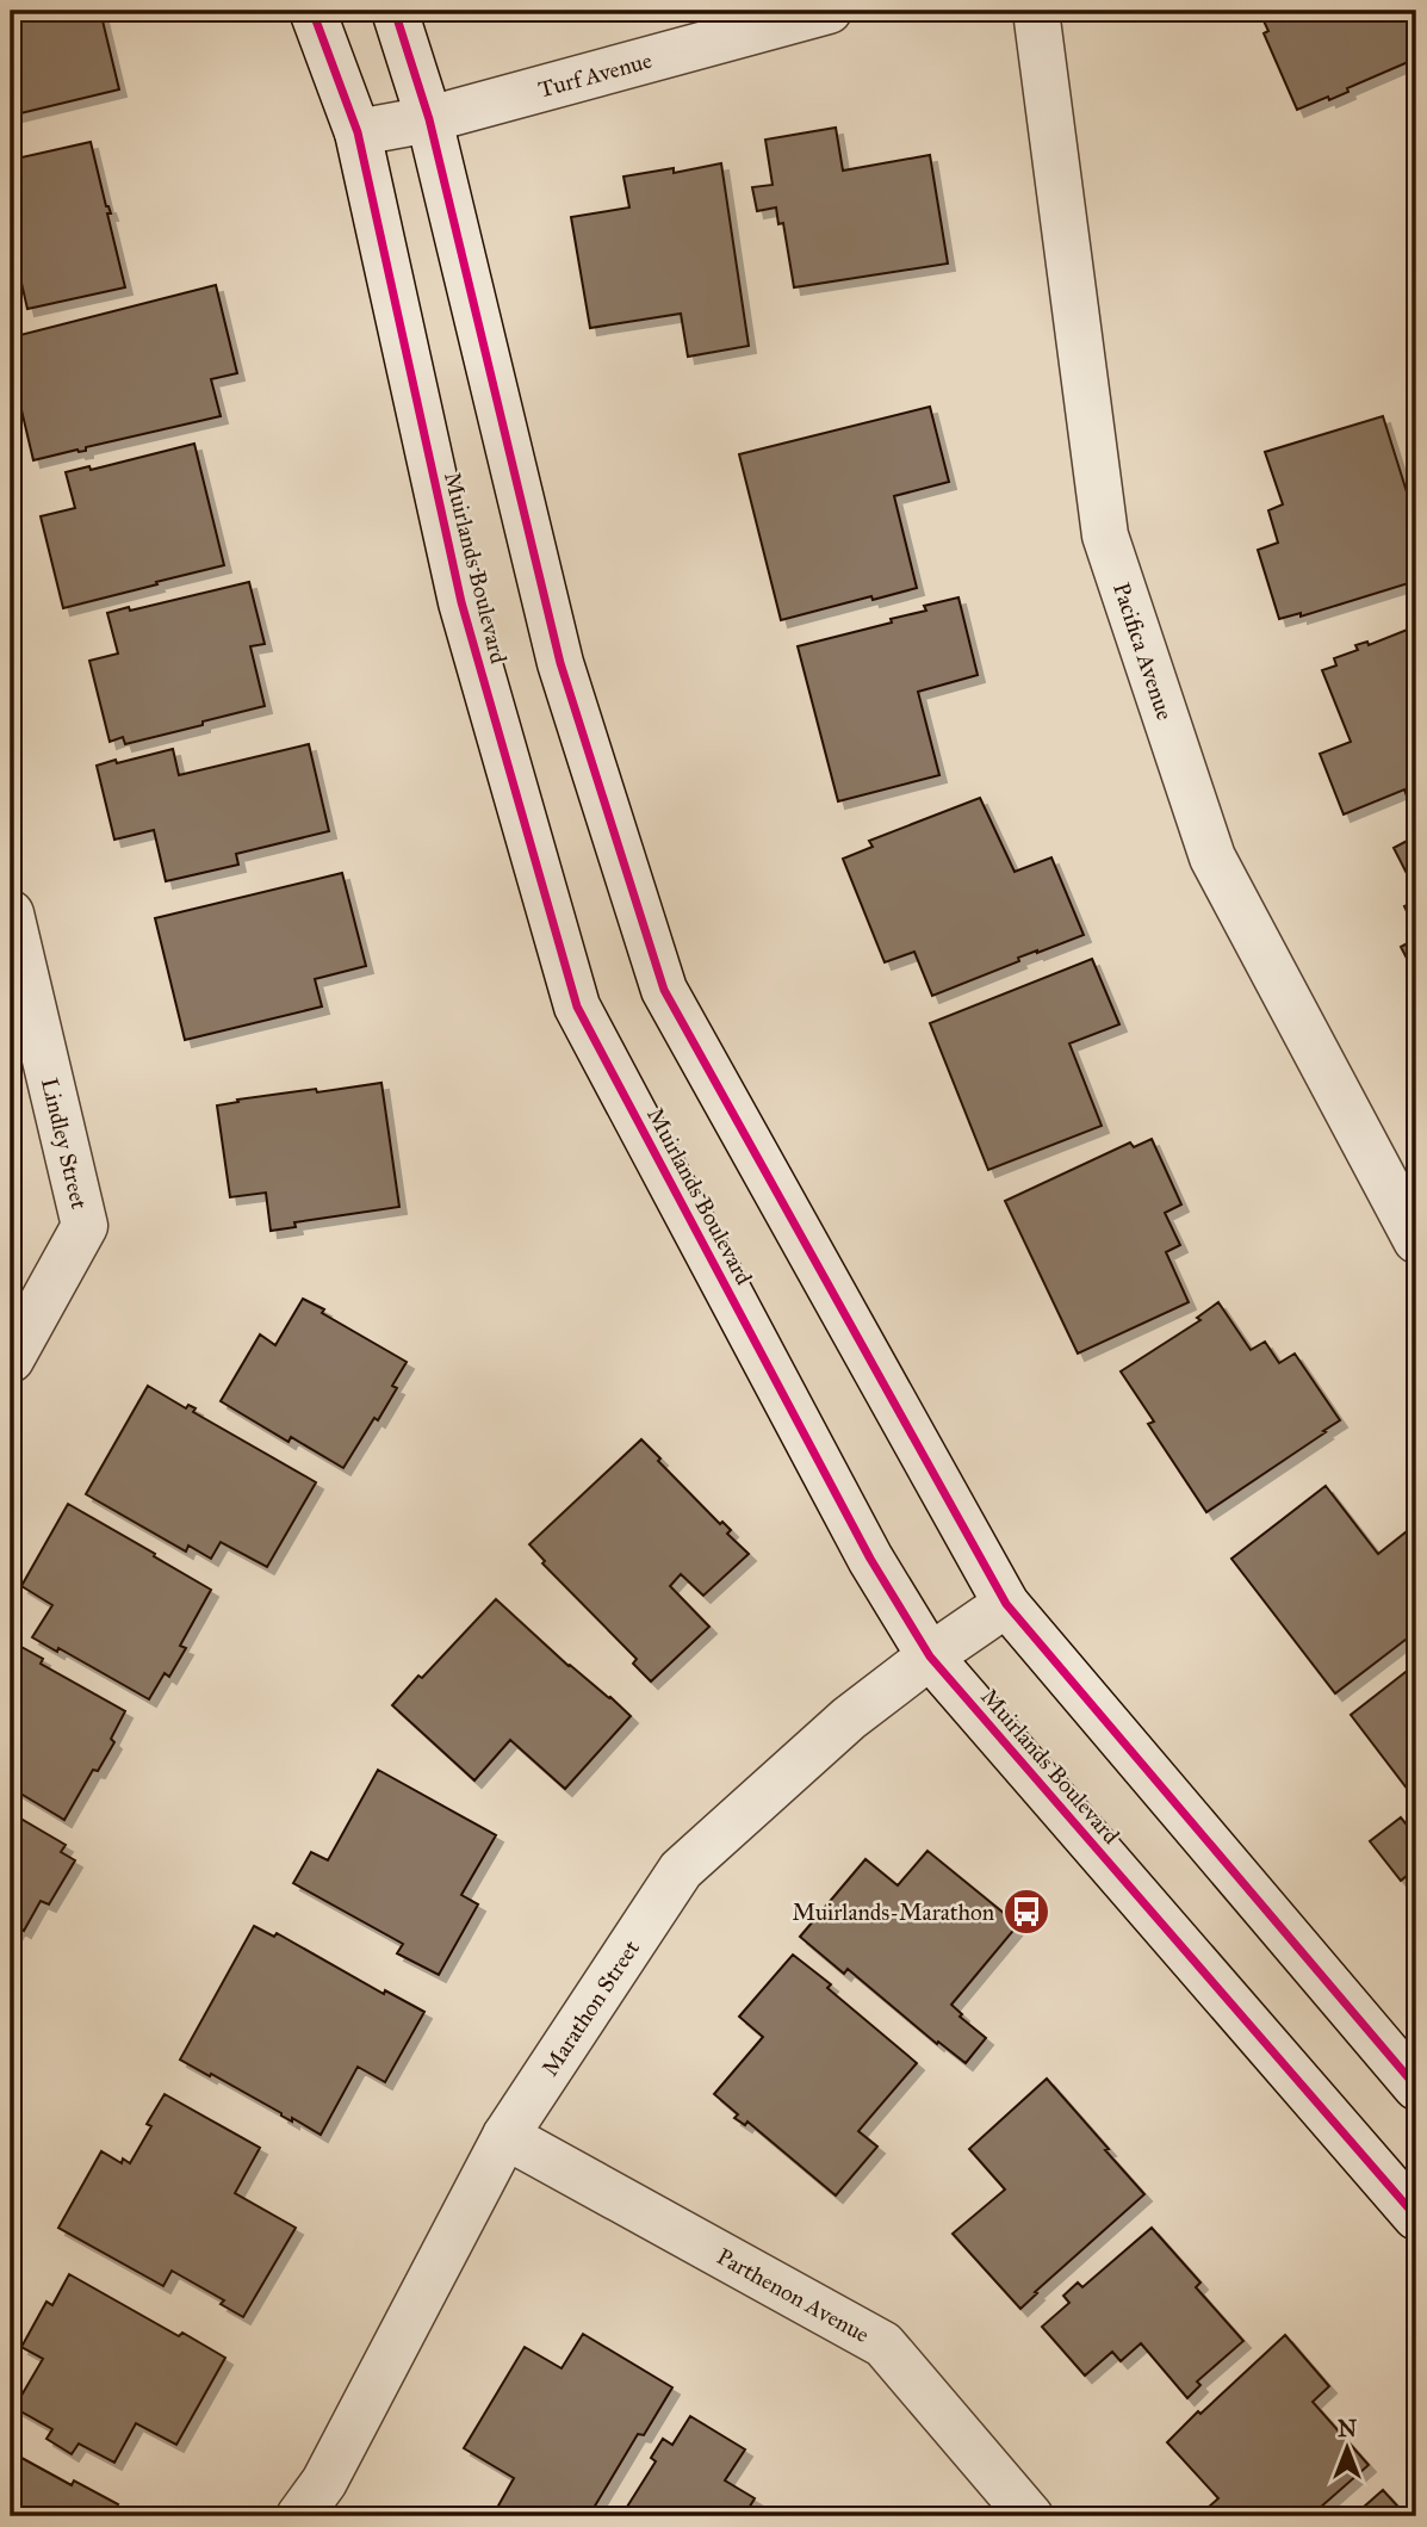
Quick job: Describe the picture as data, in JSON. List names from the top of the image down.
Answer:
{
  "streets": {
    "main road": [
      "Turf Avenue",
      "Muirlands Boulevard",
      "Pacifica Avenue",
      "Lindley Street",
      "Marathon Street",
      "Parthenon Avenue"
    ]
  },
  "crossings": [
    ["Turf Avenue", "Muirlands Boulevard"],
    ["Muirlands Boulevard", "Marathon Street"],
    ["Marathon Street", "Parthenon Avenue"]
  ],
  "places": {
    "bus stop": ["Muirlands-Marathon"]
  },
  "north": "top"
}
